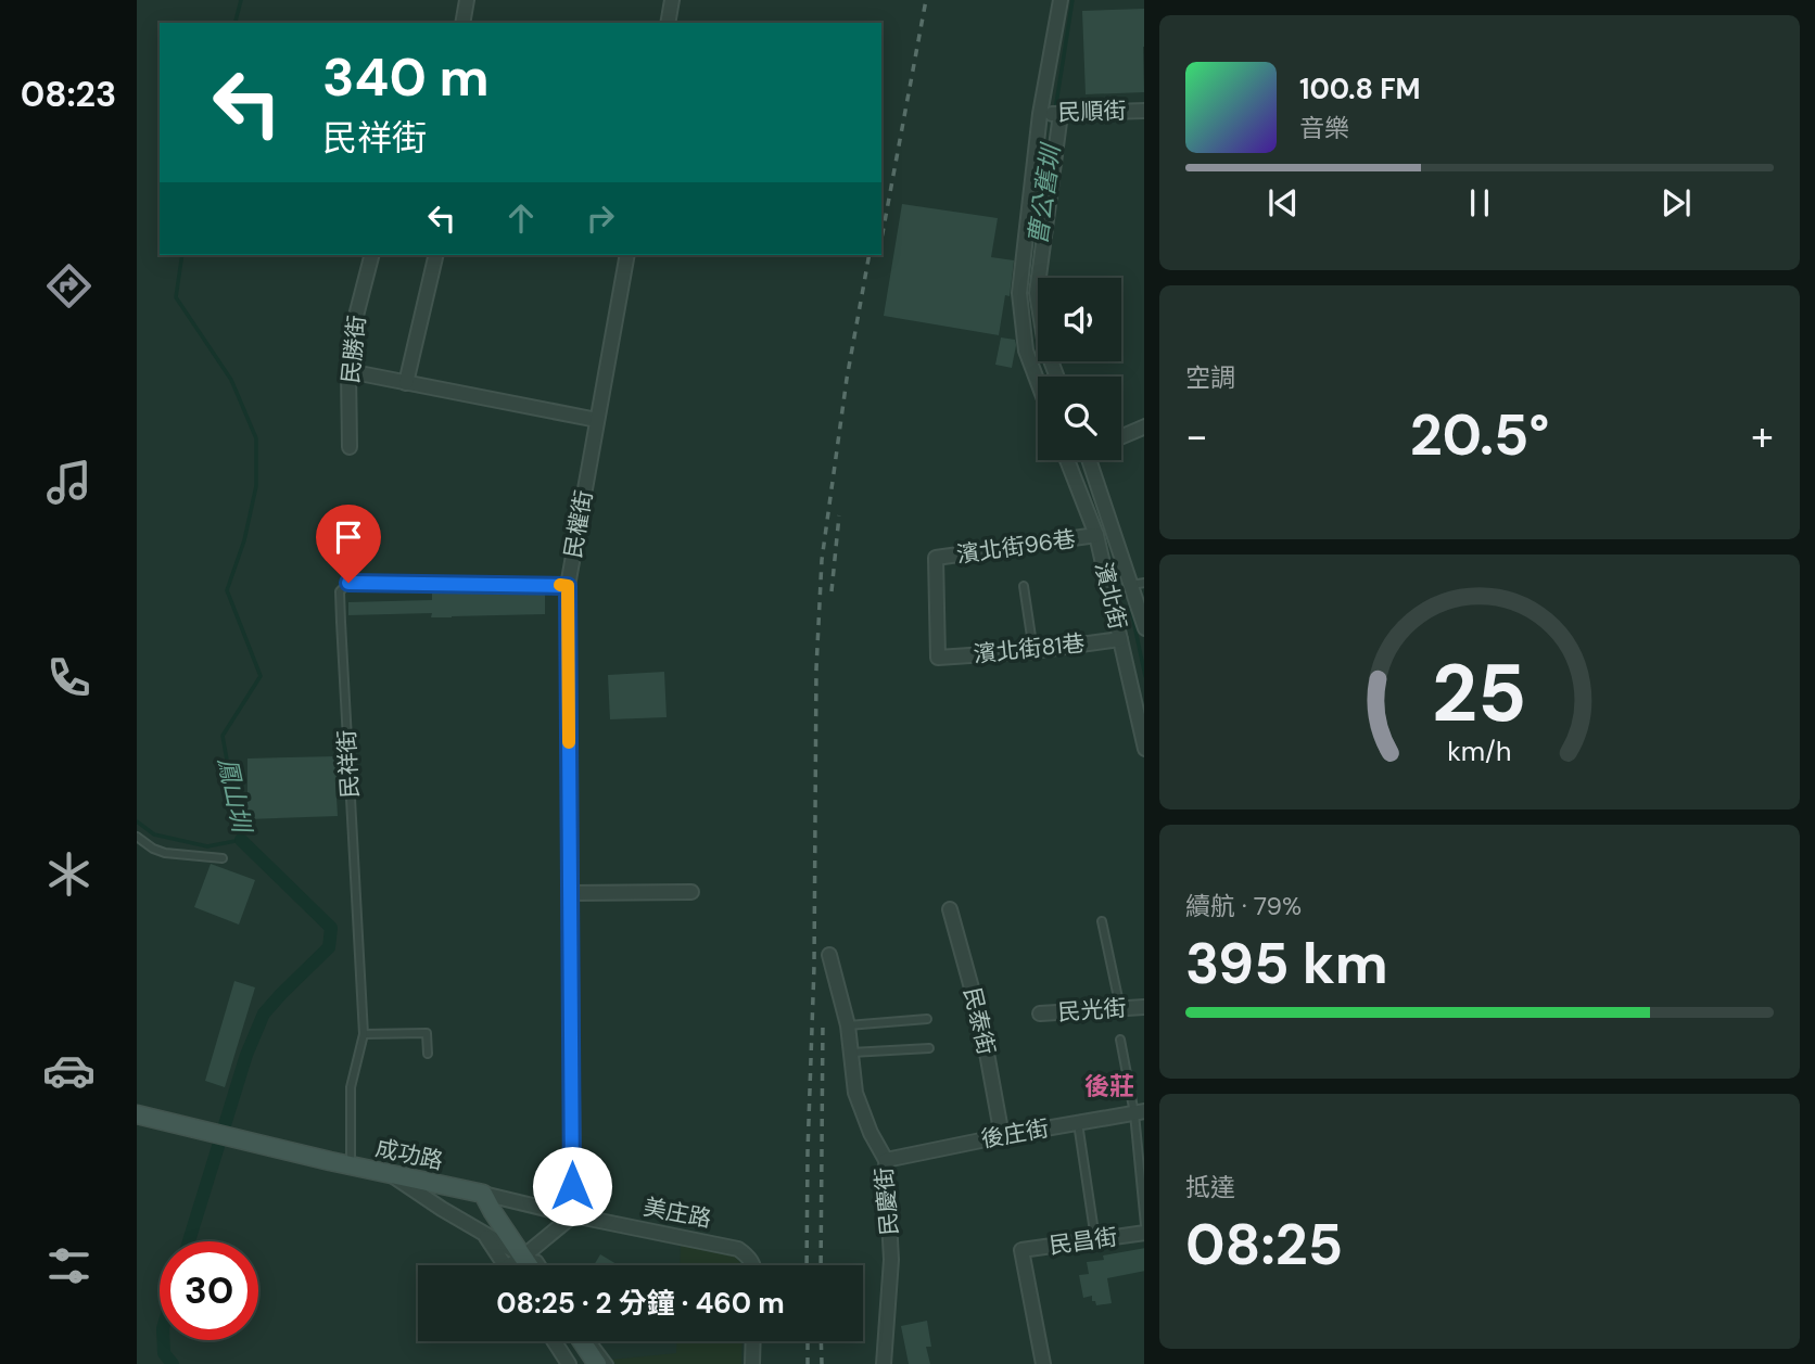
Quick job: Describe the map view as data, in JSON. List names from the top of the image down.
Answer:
{
  "streets": {
    "street": [
      "民順街",
      "民勝街",
      "民權街",
      "濱北街96巷",
      "濱北街",
      "濱北街81巷",
      "民光街",
      "民泰街",
      "後庄街",
      "成功路",
      "民慶街",
      "美庄路",
      "民昌街"
    ],
    "lane": ["民祥街"]
  },
  "crossings": [
    ["民權街", "民祥街"],
    ["民權街", "美庄路"],
    ["濱北街96巷", "濱北街"],
    ["濱北街96巷", "濱北街81巷"],
    ["濱北街", "濱北街81巷"],
    ["民祥街", "成功路"],
    ["民泰街", "後庄街"],
    ["後庄街", "民慶街"],
    ["成功路", "美庄路"]
  ],
  "districts": ["後莊"],
  "water": ["曹公舊圳", "鳳山圳"],
  "page": {
    "tabs": "08:23",
    "turn": ["340 m", "民祥街"],
    "song": ["100.8 FM", "音樂"],
    "tile": [
      "空調",
      ["續航 · 79%", "395 km"],
      ["抵達", "08:25"]
    ],
    "heat": ["−", "20.5°", "+"],
    "limit": "30",
    "trip": "08:25 · 2 分鐘 · 460 m",
    "gauge": ["25", "km/h"]
  }
}
